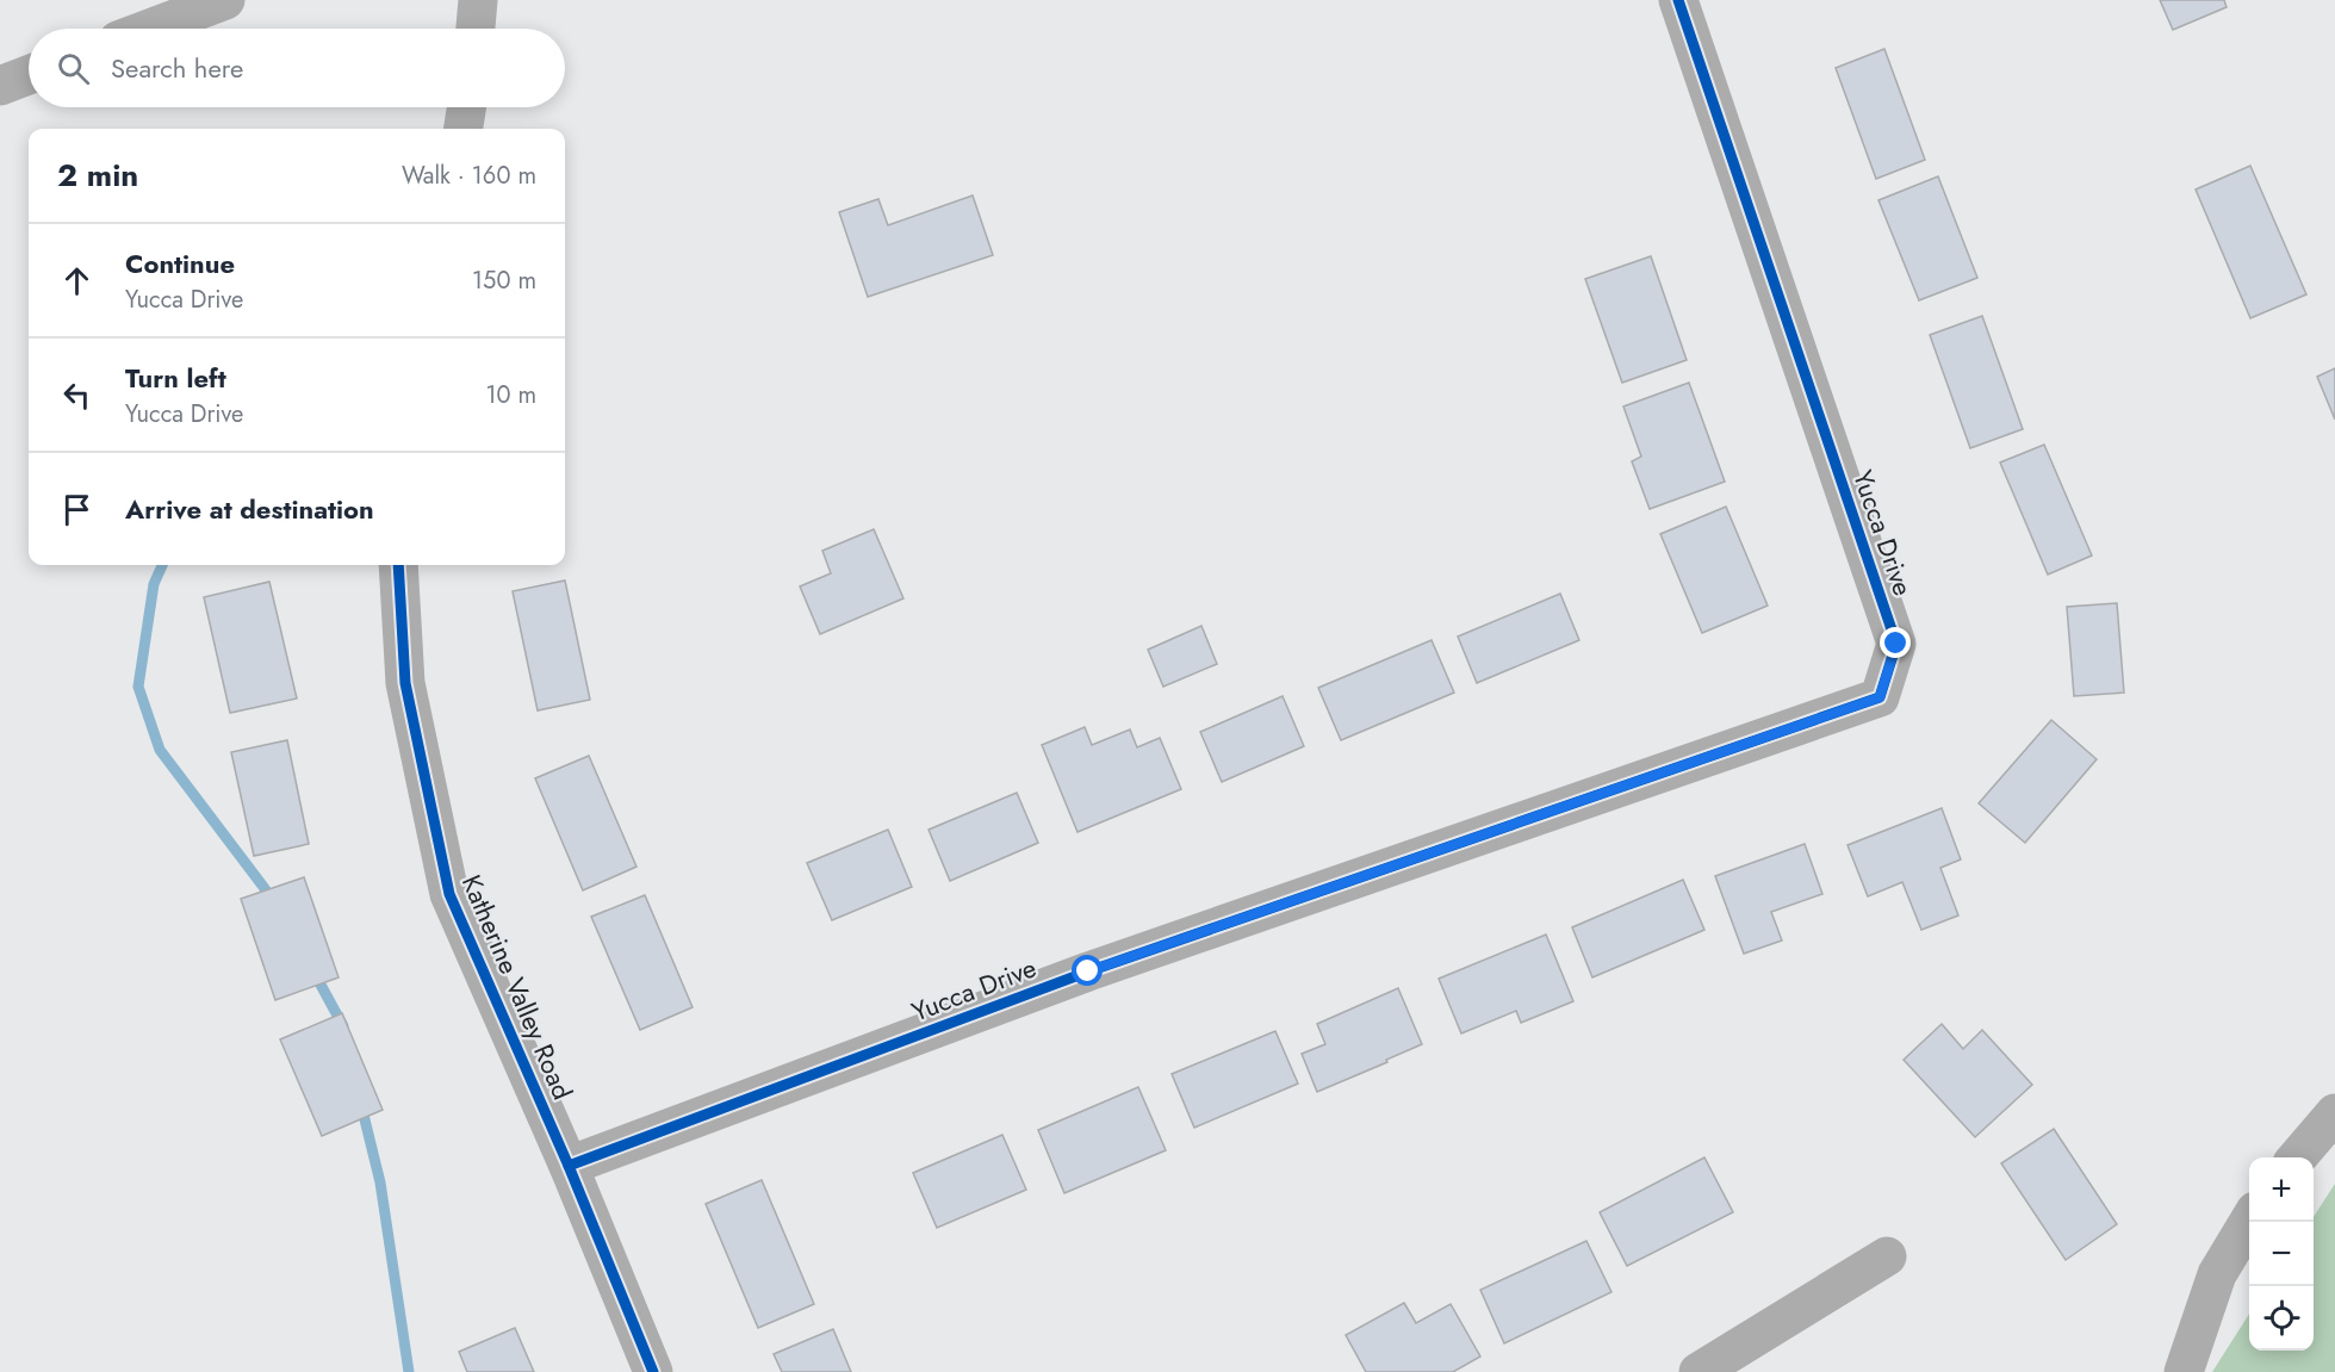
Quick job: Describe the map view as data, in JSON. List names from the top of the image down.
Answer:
{
  "streets": {
    "street": ["Yucca Drive", "Katherine Valley Road"]
  },
  "crossings": [
    ["Yucca Drive", "Katherine Valley Road"]
  ],
  "page": {
    "search": "Search here",
    "heading": ["2 min", "Walk · 160 m"],
    "list": [
      ["Continue", "Yucca Drive", "150 m"],
      ["Turn left", "Yucca Drive", "10 m"],
      "Arrive at destination"
    ],
    "map_buttons": ["+", "−"]
  }
}
